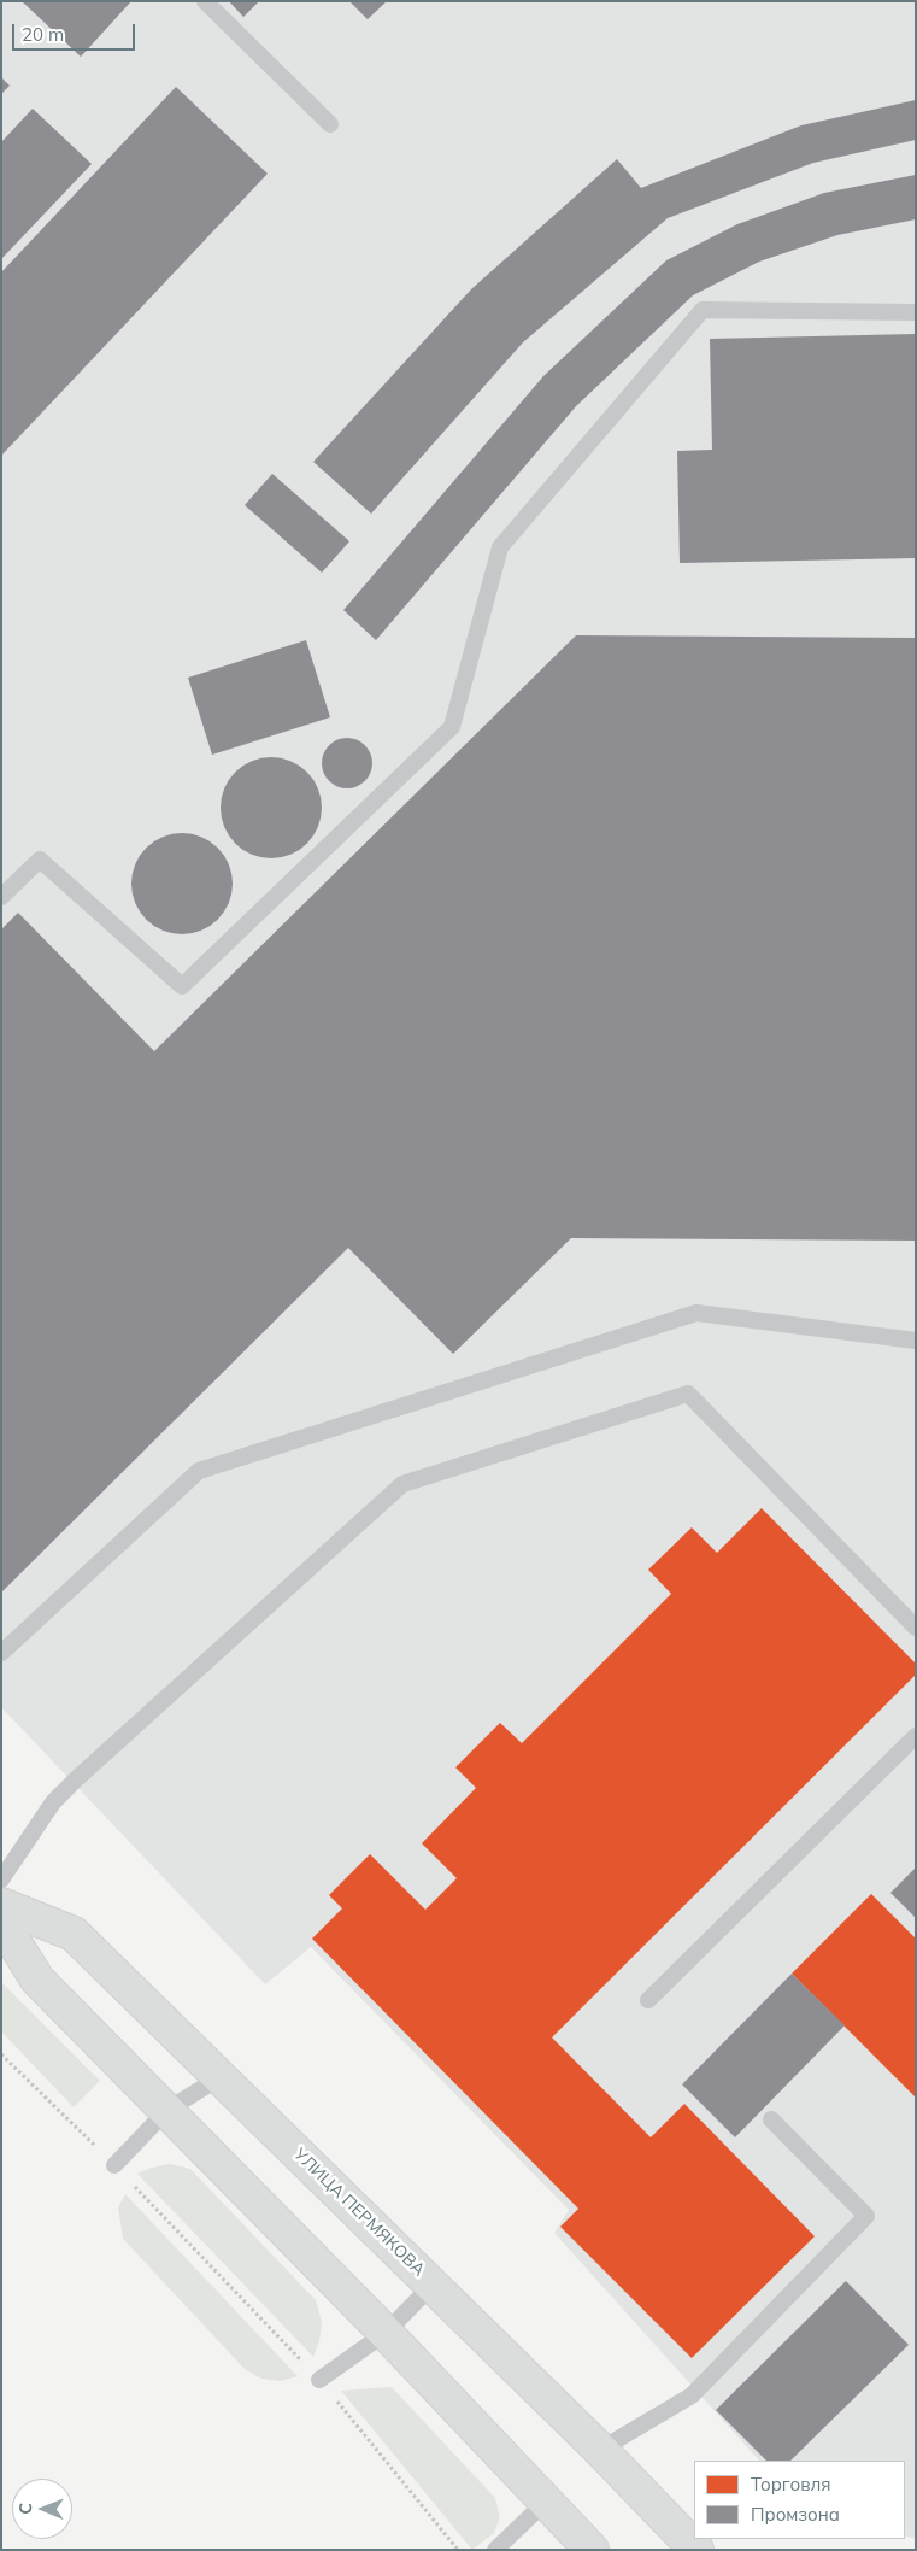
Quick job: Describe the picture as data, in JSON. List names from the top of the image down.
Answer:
{
  "streets": {
    "street": ["УЛИЦА ПЕРМЯКОВА"]
  },
  "legend": ["Торговля", "Промзона"],
  "scale_bar": "20 m",
  "north": "left"
}
